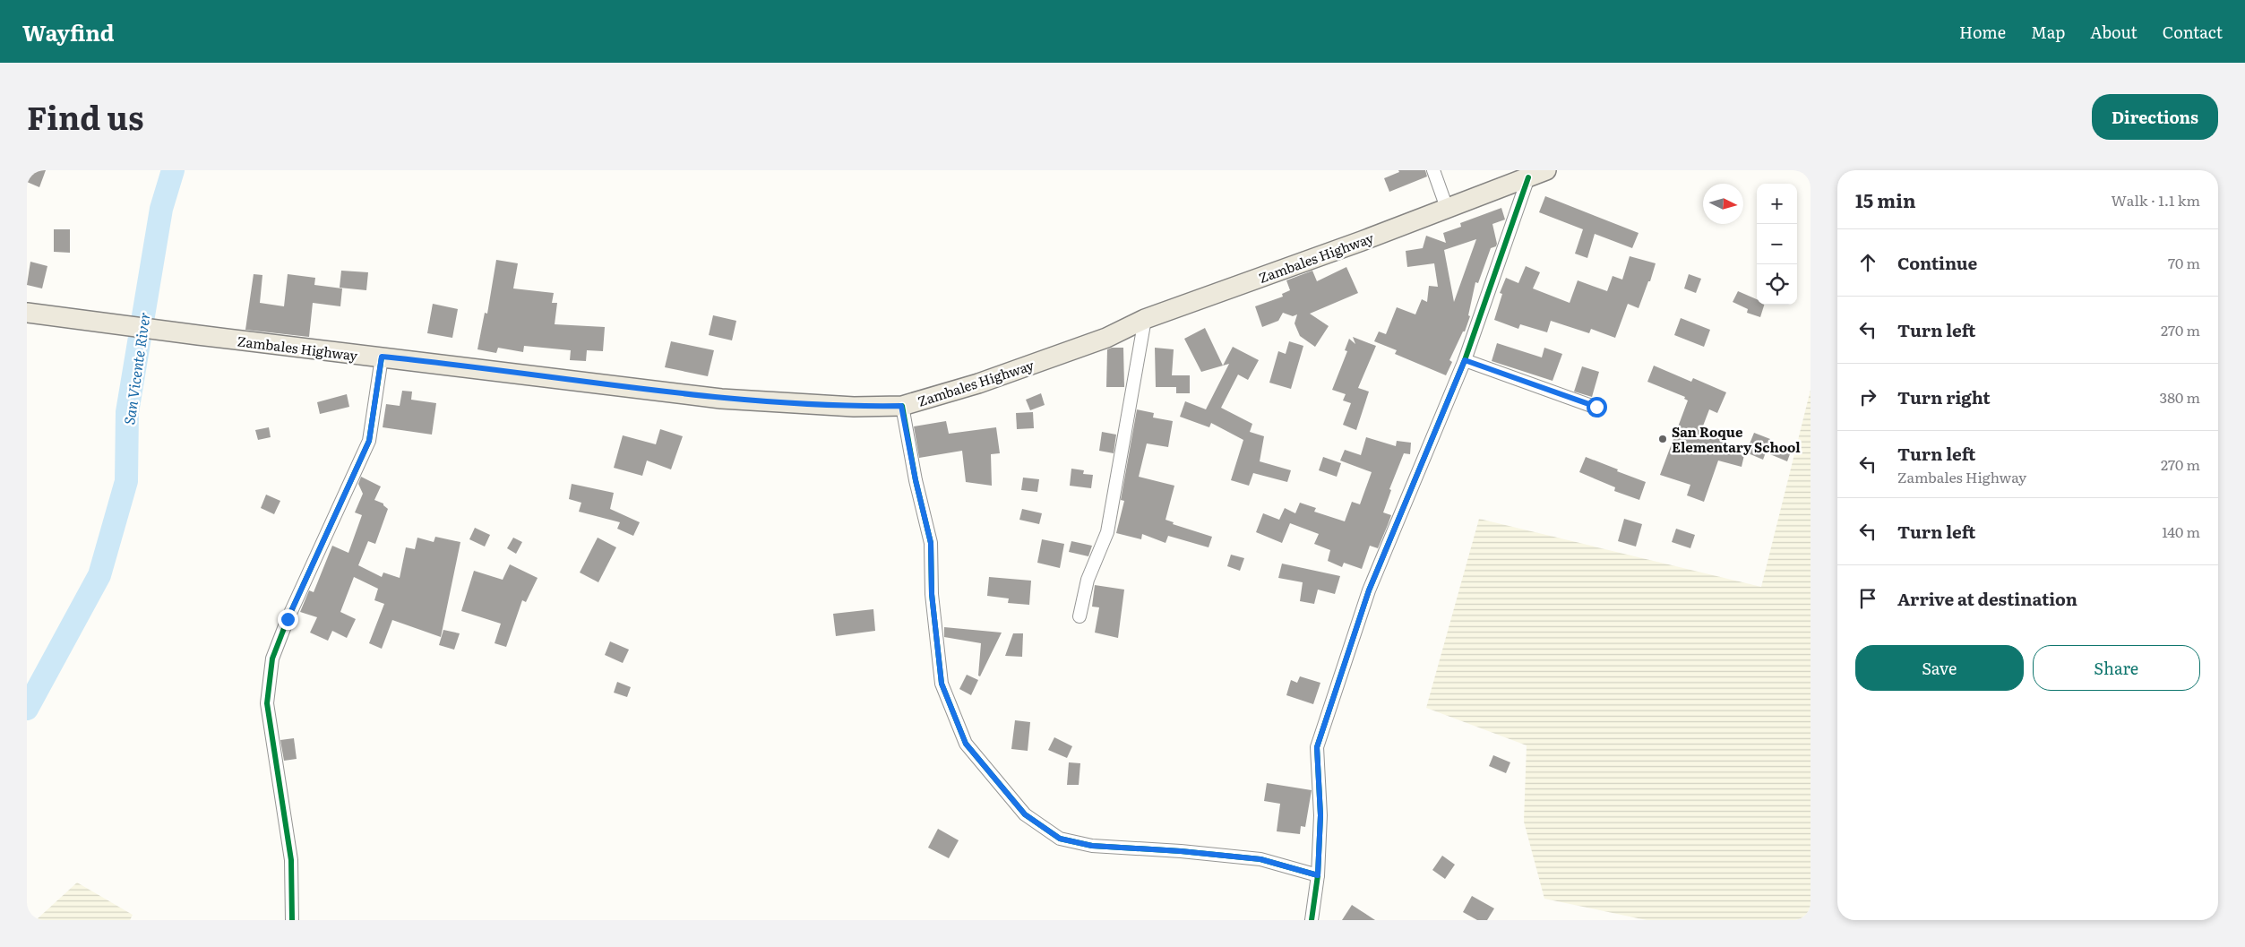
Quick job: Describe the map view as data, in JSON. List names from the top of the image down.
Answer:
{
  "streets": {
    "main road": ["Zambales Highway"]
  },
  "water": ["San Vicente River"],
  "places": ["San Roque Elementary School"],
  "north": "right",
  "page": {
    "header": "Wayfind",
    "nav": [
      "Home",
      "Map",
      "About",
      "Contact"
    ],
    "title": "Find us",
    "buttons": [
      "Directions",
      ["Save", "Share"]
    ],
    "heading": ["15 min", "Walk · 1.1 km"],
    "map_buttons": ["+", "−"],
    "list": [
      ["Continue", "70 m"],
      ["Turn left", "270 m"],
      ["Turn right", "380 m"],
      ["Turn left", "Zambales Highway", "270 m"],
      ["Turn left", "140 m"],
      "Arrive at destination"
    ]
  }
}
